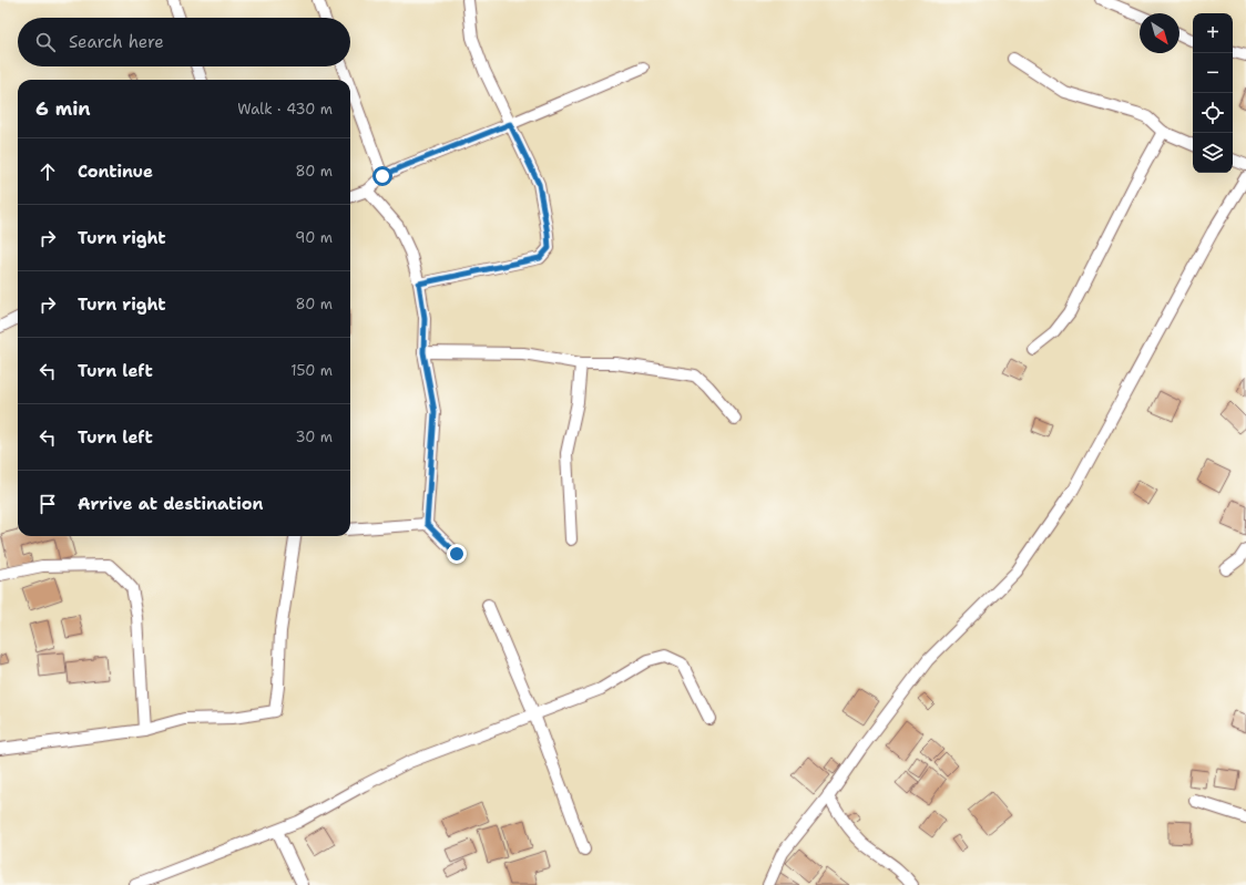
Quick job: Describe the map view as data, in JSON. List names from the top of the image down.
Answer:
{
  "north": "bottom right",
  "page": {
    "map_buttons": ["+", "−"],
    "search": "Search here",
    "heading": ["6 min", "Walk · 430 m"],
    "list": [
      ["Continue", "80 m"],
      ["Turn right", "90 m"],
      ["Turn right", "80 m"],
      ["Turn left", "150 m"],
      ["Turn left", "30 m"],
      "Arrive at destination"
    ]
  }
}
